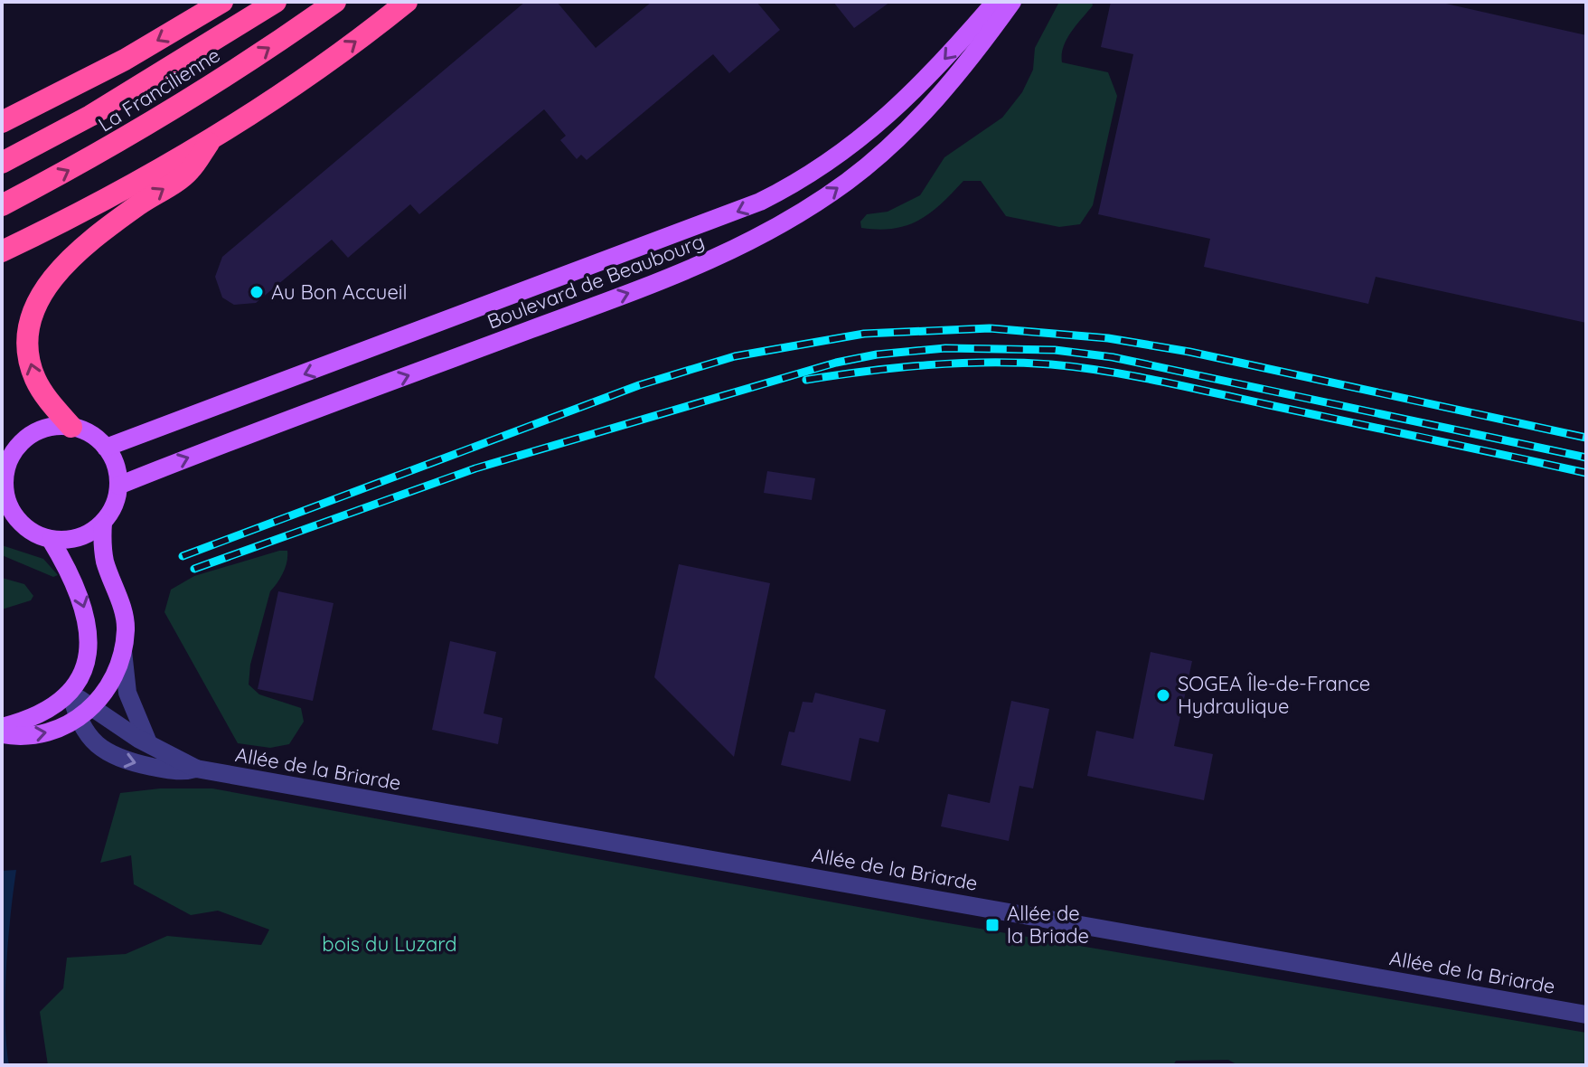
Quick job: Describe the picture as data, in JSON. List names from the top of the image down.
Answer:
{
  "streets": {
    "highway": ["La Francilienne"],
    "main road": ["Boulevard de Beaubourg"],
    "street": ["Allée de la Briarde"]
  },
  "parks": ["bois du Luzard"],
  "places": {
    "other": ["Au Bon Accueil", "SOGEA Île-de-France Hydraulique"],
    "transit": ["Allée de la Briade"]
  }
}
